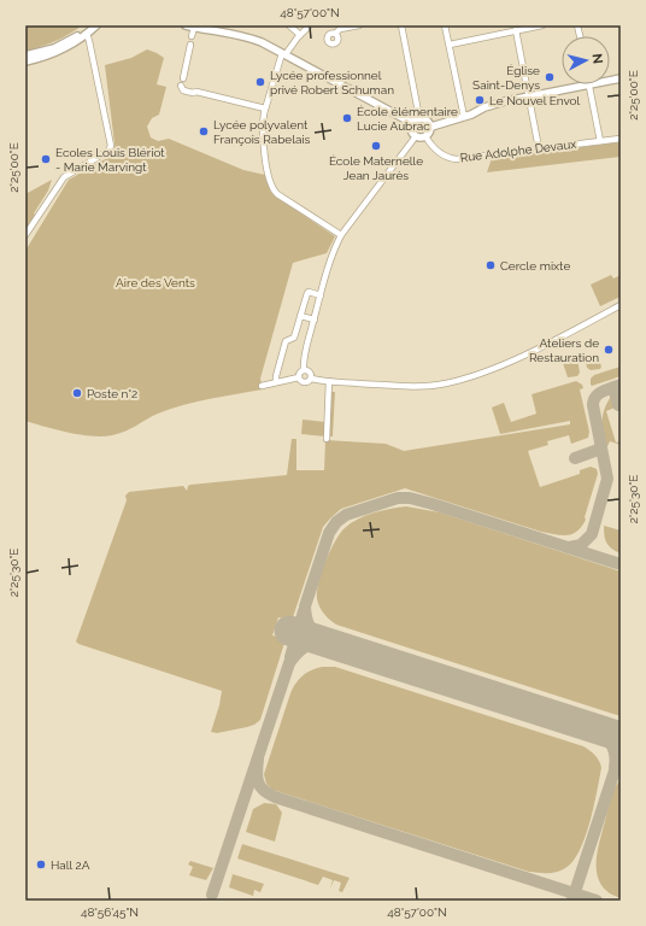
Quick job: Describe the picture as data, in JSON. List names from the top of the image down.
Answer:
{
  "streets": {
    "street": ["Rue Adolphe Devaux"]
  },
  "parks": ["Aire des Vents"],
  "places": [
    "Église Saint-Denys",
    "Lycée professionnel privé Robert Schuman",
    "Le Nouvel Envol",
    "École élémentaire Lucie Aubrac",
    "Lycée polyvalent François Rabelais",
    "École Maternelle Jean Jaurès",
    "Ecoles Louis Blériot - Marie Marvingt",
    "Cercle mixte",
    "Ateliers de Restauration",
    "Poste n°2",
    "Hall 2A"
  ],
  "north": "right",
  "coordinates": [
    "48°57'00\"N",
    "2°25'00\"E",
    "2°25'30\"E",
    "48°56'45\"N"
  ]
}
